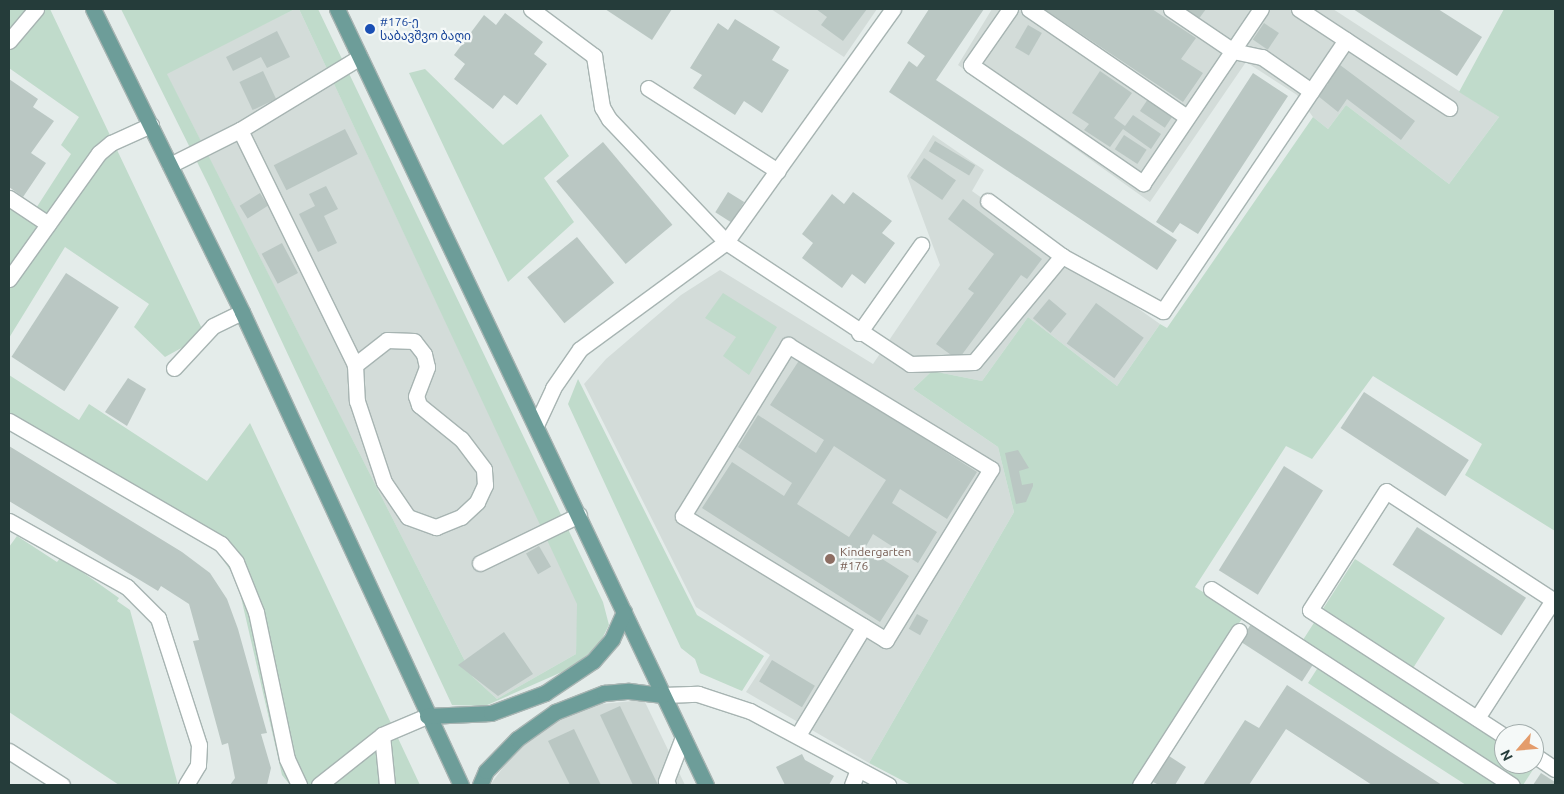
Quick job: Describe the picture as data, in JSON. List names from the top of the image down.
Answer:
{
  "places": ["#176-ე საბავშვო ბაღი", "Kindergarten #176"],
  "north": "bottom left"
}
